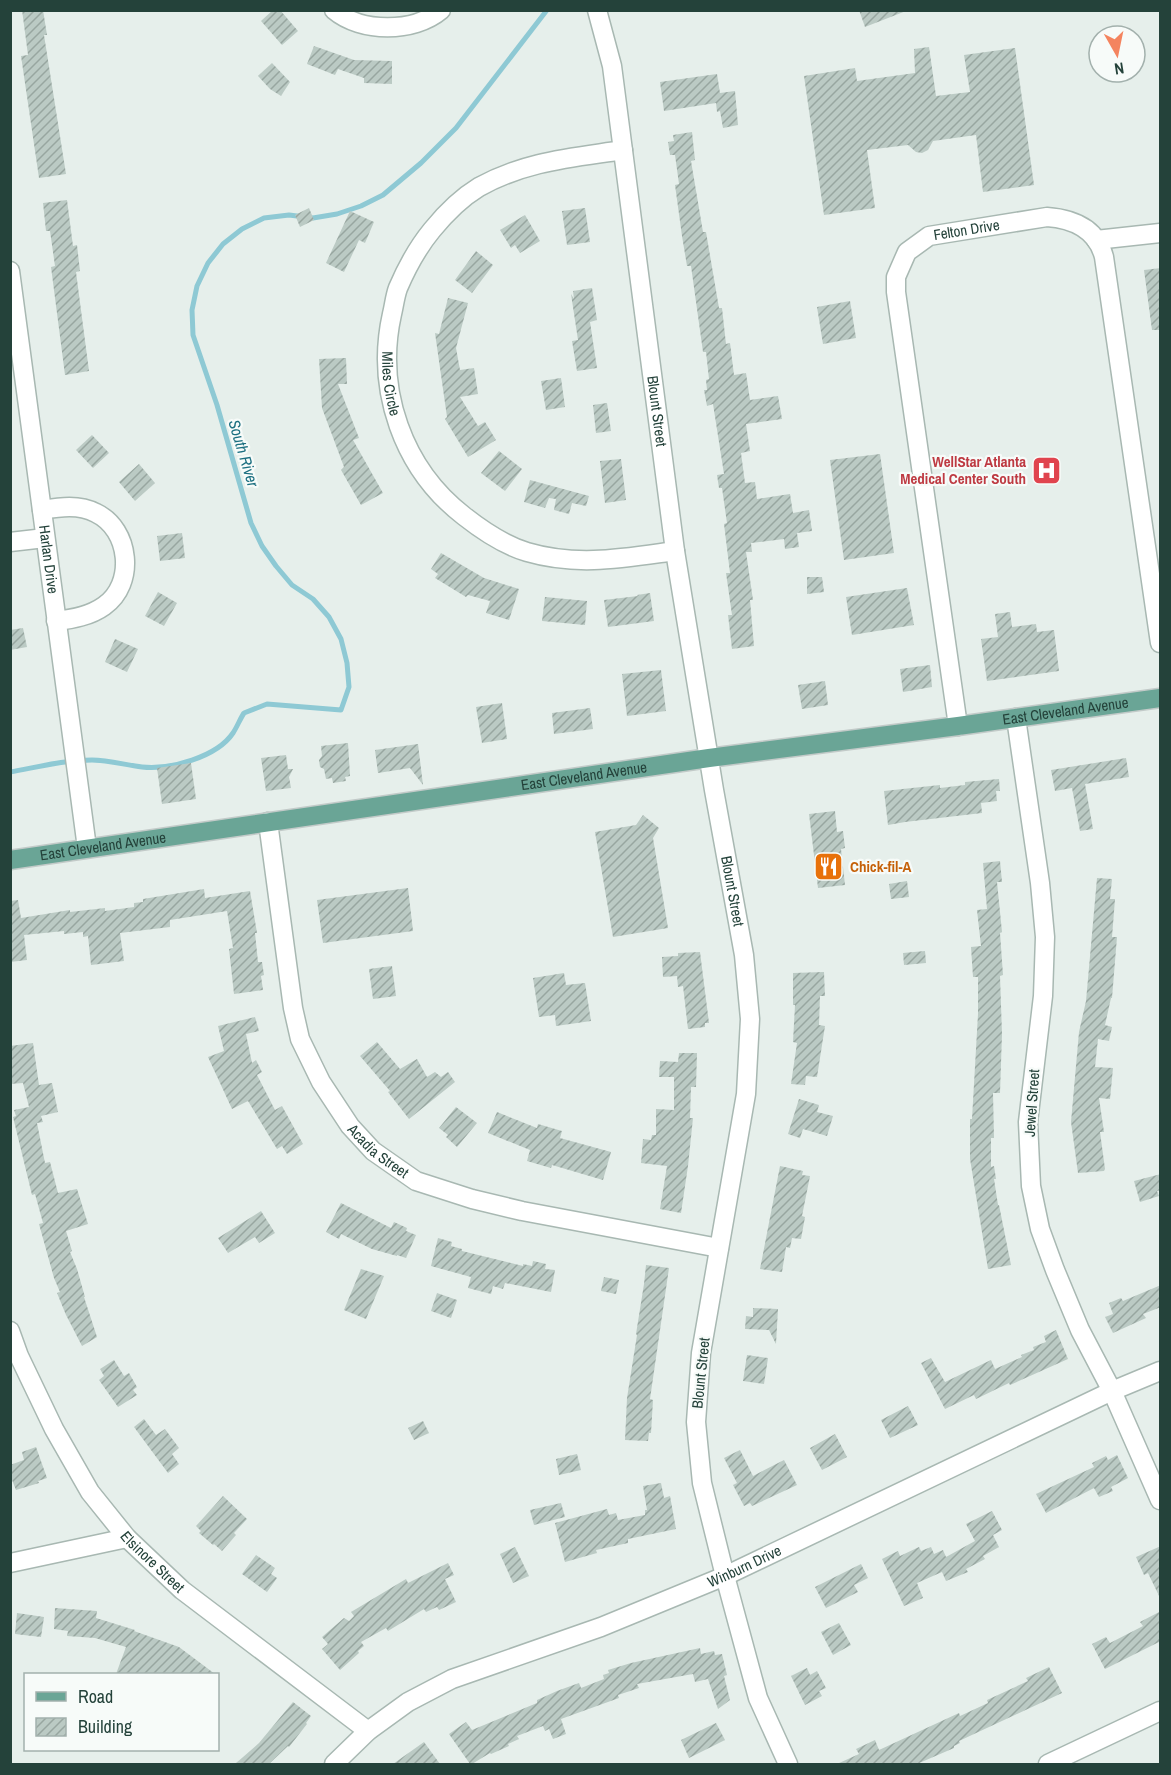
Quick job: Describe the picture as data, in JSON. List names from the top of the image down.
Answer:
{
  "streets": {
    "main road": ["East Cleveland Avenue"],
    "street": [
      "Felton Drive",
      "Miles Circle",
      "Blount Street",
      "Harlan Drive",
      "Jewel Street",
      "Acadia Street",
      "Elsinore Street",
      "Winburn Drive"
    ]
  },
  "crossings": [
    ["Felton Drive", "East Cleveland Avenue"],
    ["Miles Circle", "Blount Street"],
    ["Blount Street", "East Cleveland Avenue"],
    ["Blount Street", "Acadia Street"],
    ["Blount Street", "Winburn Drive"],
    ["Harlan Drive", "East Cleveland Avenue"],
    ["East Cleveland Avenue", "Jewel Street"],
    ["East Cleveland Avenue", "Acadia Street"],
    ["Jewel Street", "Winburn Drive"],
    ["Elsinore Street", "Winburn Drive"]
  ],
  "water": ["South River"],
  "places": {
    "hospital": ["WellStar Atlanta Medical Center South"],
    "restaurant": ["Chick-fil-A"]
  },
  "legend": ["Road", "Building"],
  "north": "bottom"
}
